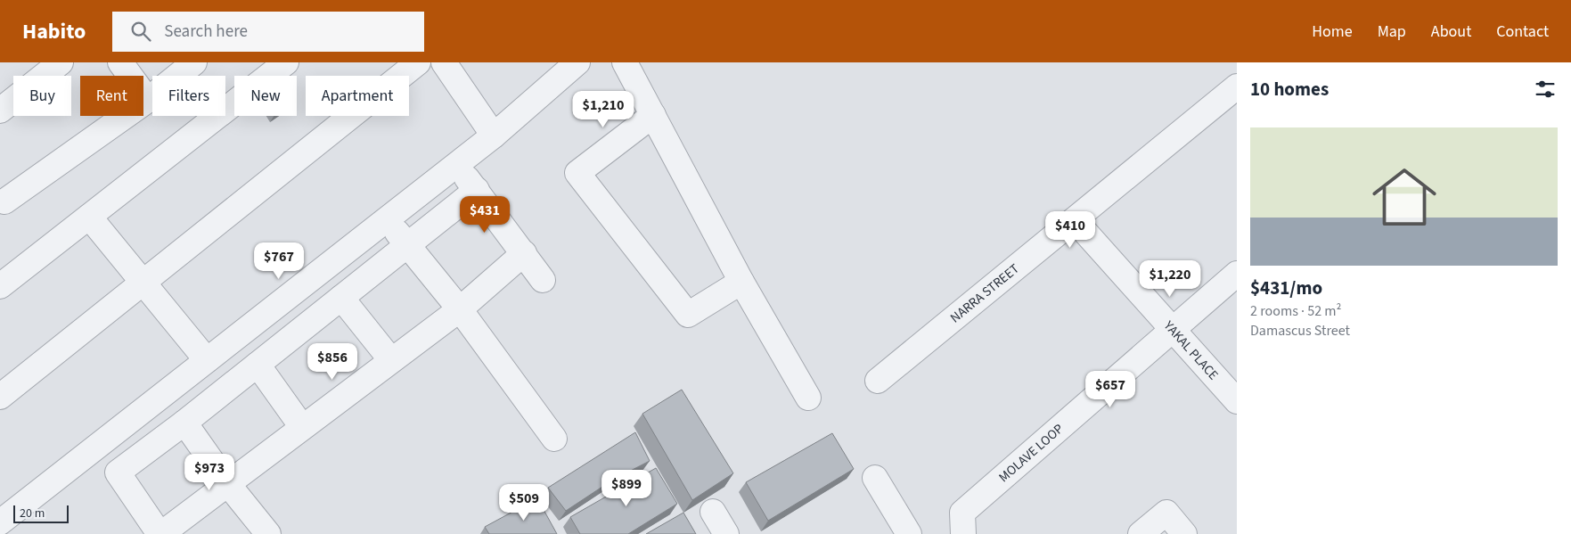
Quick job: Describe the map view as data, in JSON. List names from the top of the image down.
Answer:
{
  "streets": {
    "street": ["NARRA STREET", "YAKAL PLACE", "MOLAVE LOOP"]
  },
  "crossings": [
    ["NARRA STREET", "YAKAL PLACE"],
    ["YAKAL PLACE", "MOLAVE LOOP"]
  ],
  "scale_bar": "20 m",
  "page": {
    "header": "Habito",
    "search": "Search here",
    "nav": [
      "Home",
      "Map",
      "About",
      "Contact"
    ],
    "heading": "10 homes",
    "chip": [
      "Buy",
      "Rent",
      "Filters",
      "New",
      "Apartment"
    ],
    "price": [
      "$1,210",
      "$431",
      "$410",
      "$767",
      "$1,220",
      "$856",
      "$657",
      "$973",
      "$899",
      "$509"
    ],
    "list": [
      {
        "name": "$431/mo",
        "note": "2 rooms · 52 m² · Damascus Street"
      }
    ],
    "scale": "20 m"
  }
}
